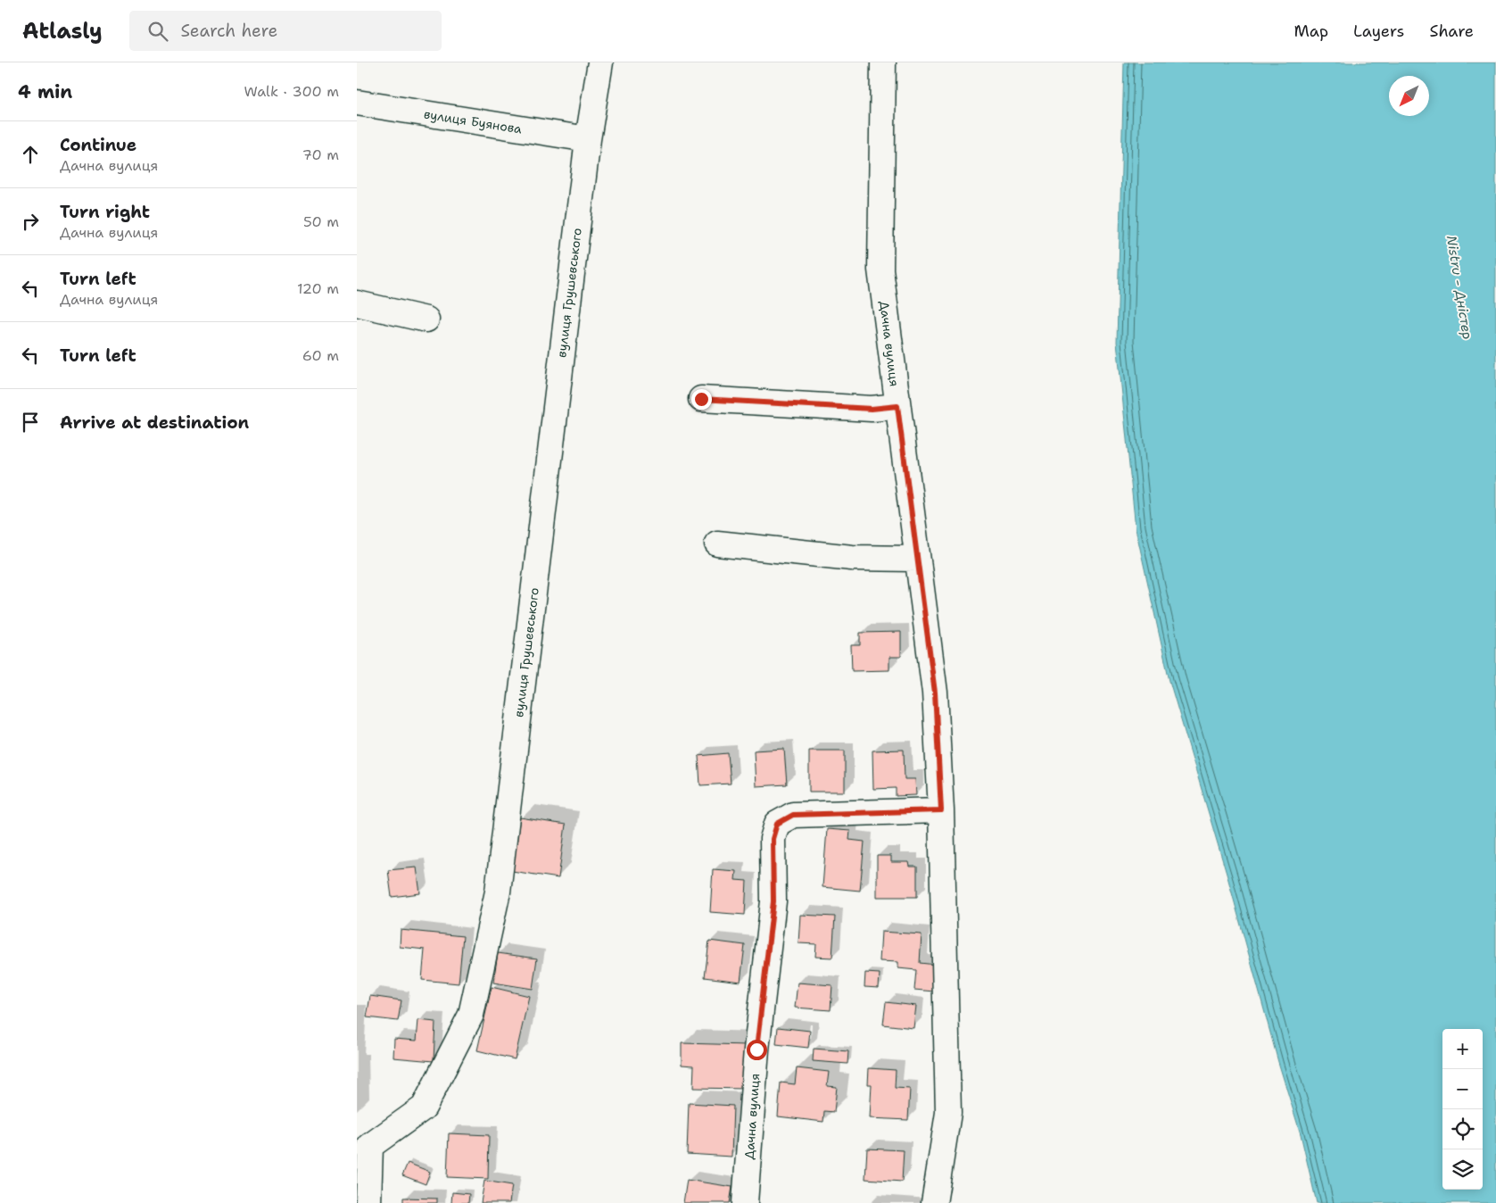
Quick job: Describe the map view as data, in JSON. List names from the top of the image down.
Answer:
{
  "streets": {
    "street": ["вулиця Буянова", "вулиця Грушевського", "Дачна вулиця"]
  },
  "crossings": [
    ["вулиця Буянова", "вулиця Грушевського"]
  ],
  "water": ["Nistru - Дністер"],
  "north": "bottom left",
  "page": {
    "header": "Atlasly",
    "search": "Search here",
    "nav": ["Map", "Layers", "Share"],
    "heading": ["4 min", "Walk · 300 m"],
    "list": [
      ["Continue", "Дачна вулиця", "70 m"],
      ["Turn right", "Дачна вулиця", "50 m"],
      ["Turn left", "Дачна вулиця", "120 m"],
      ["Turn left", "60 m"],
      "Arrive at destination"
    ],
    "map_buttons": ["+", "−"]
  }
}
